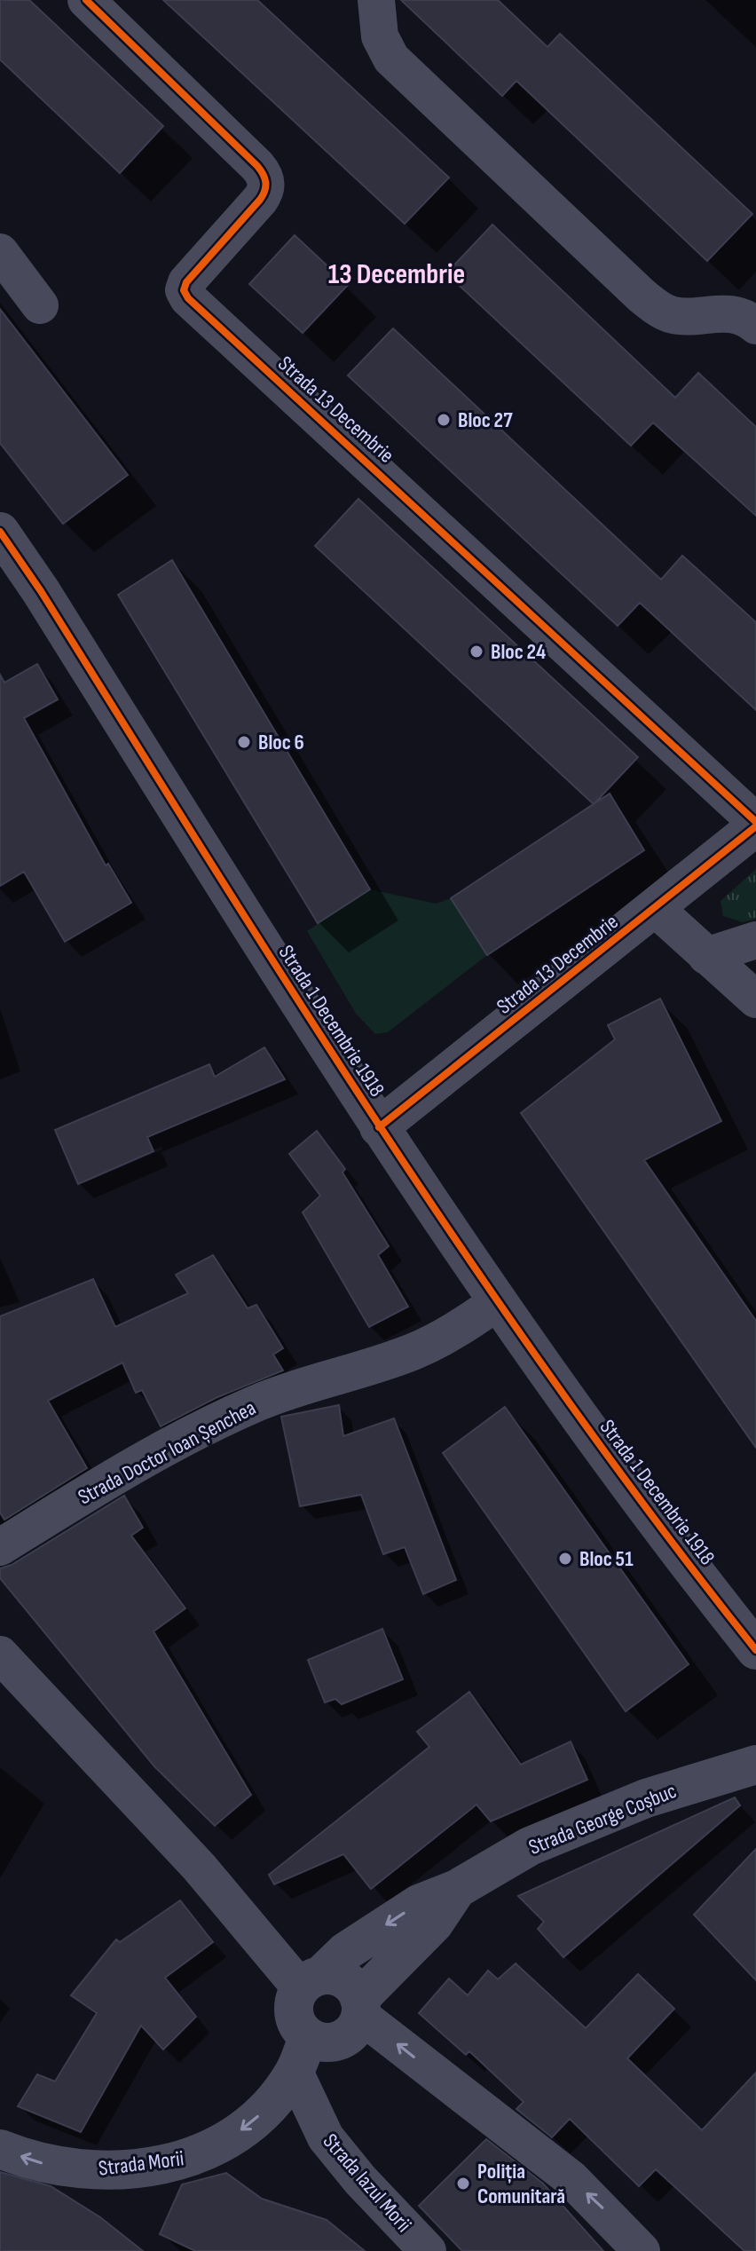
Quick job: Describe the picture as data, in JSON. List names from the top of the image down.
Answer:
{
  "streets": {
    "street": [
      "Strada 13 Decembrie",
      "Strada 1 Decembrie 1918",
      "Strada Doctor Ioan Șenchea",
      "Strada George Coșbuc",
      "Strada Morii",
      "Strada Iazul Morii"
    ]
  },
  "crossings": [
    ["Strada 13 Decembrie", "Strada 1 Decembrie 1918"],
    ["Strada 1 Decembrie 1918", "Strada Doctor Ioan Șenchea"],
    ["Strada George Coșbuc", "Strada Morii"],
    ["Strada George Coșbuc", "Strada Iazul Morii"],
    ["Strada Morii", "Strada Iazul Morii"]
  ],
  "one_way": ["Strada Morii"],
  "districts": ["13 Decembrie"],
  "places": [
    "Bloc 27",
    "Bloc 24",
    "Bloc 6",
    "Bloc 51",
    "Poliția Comunitară"
  ]
}
